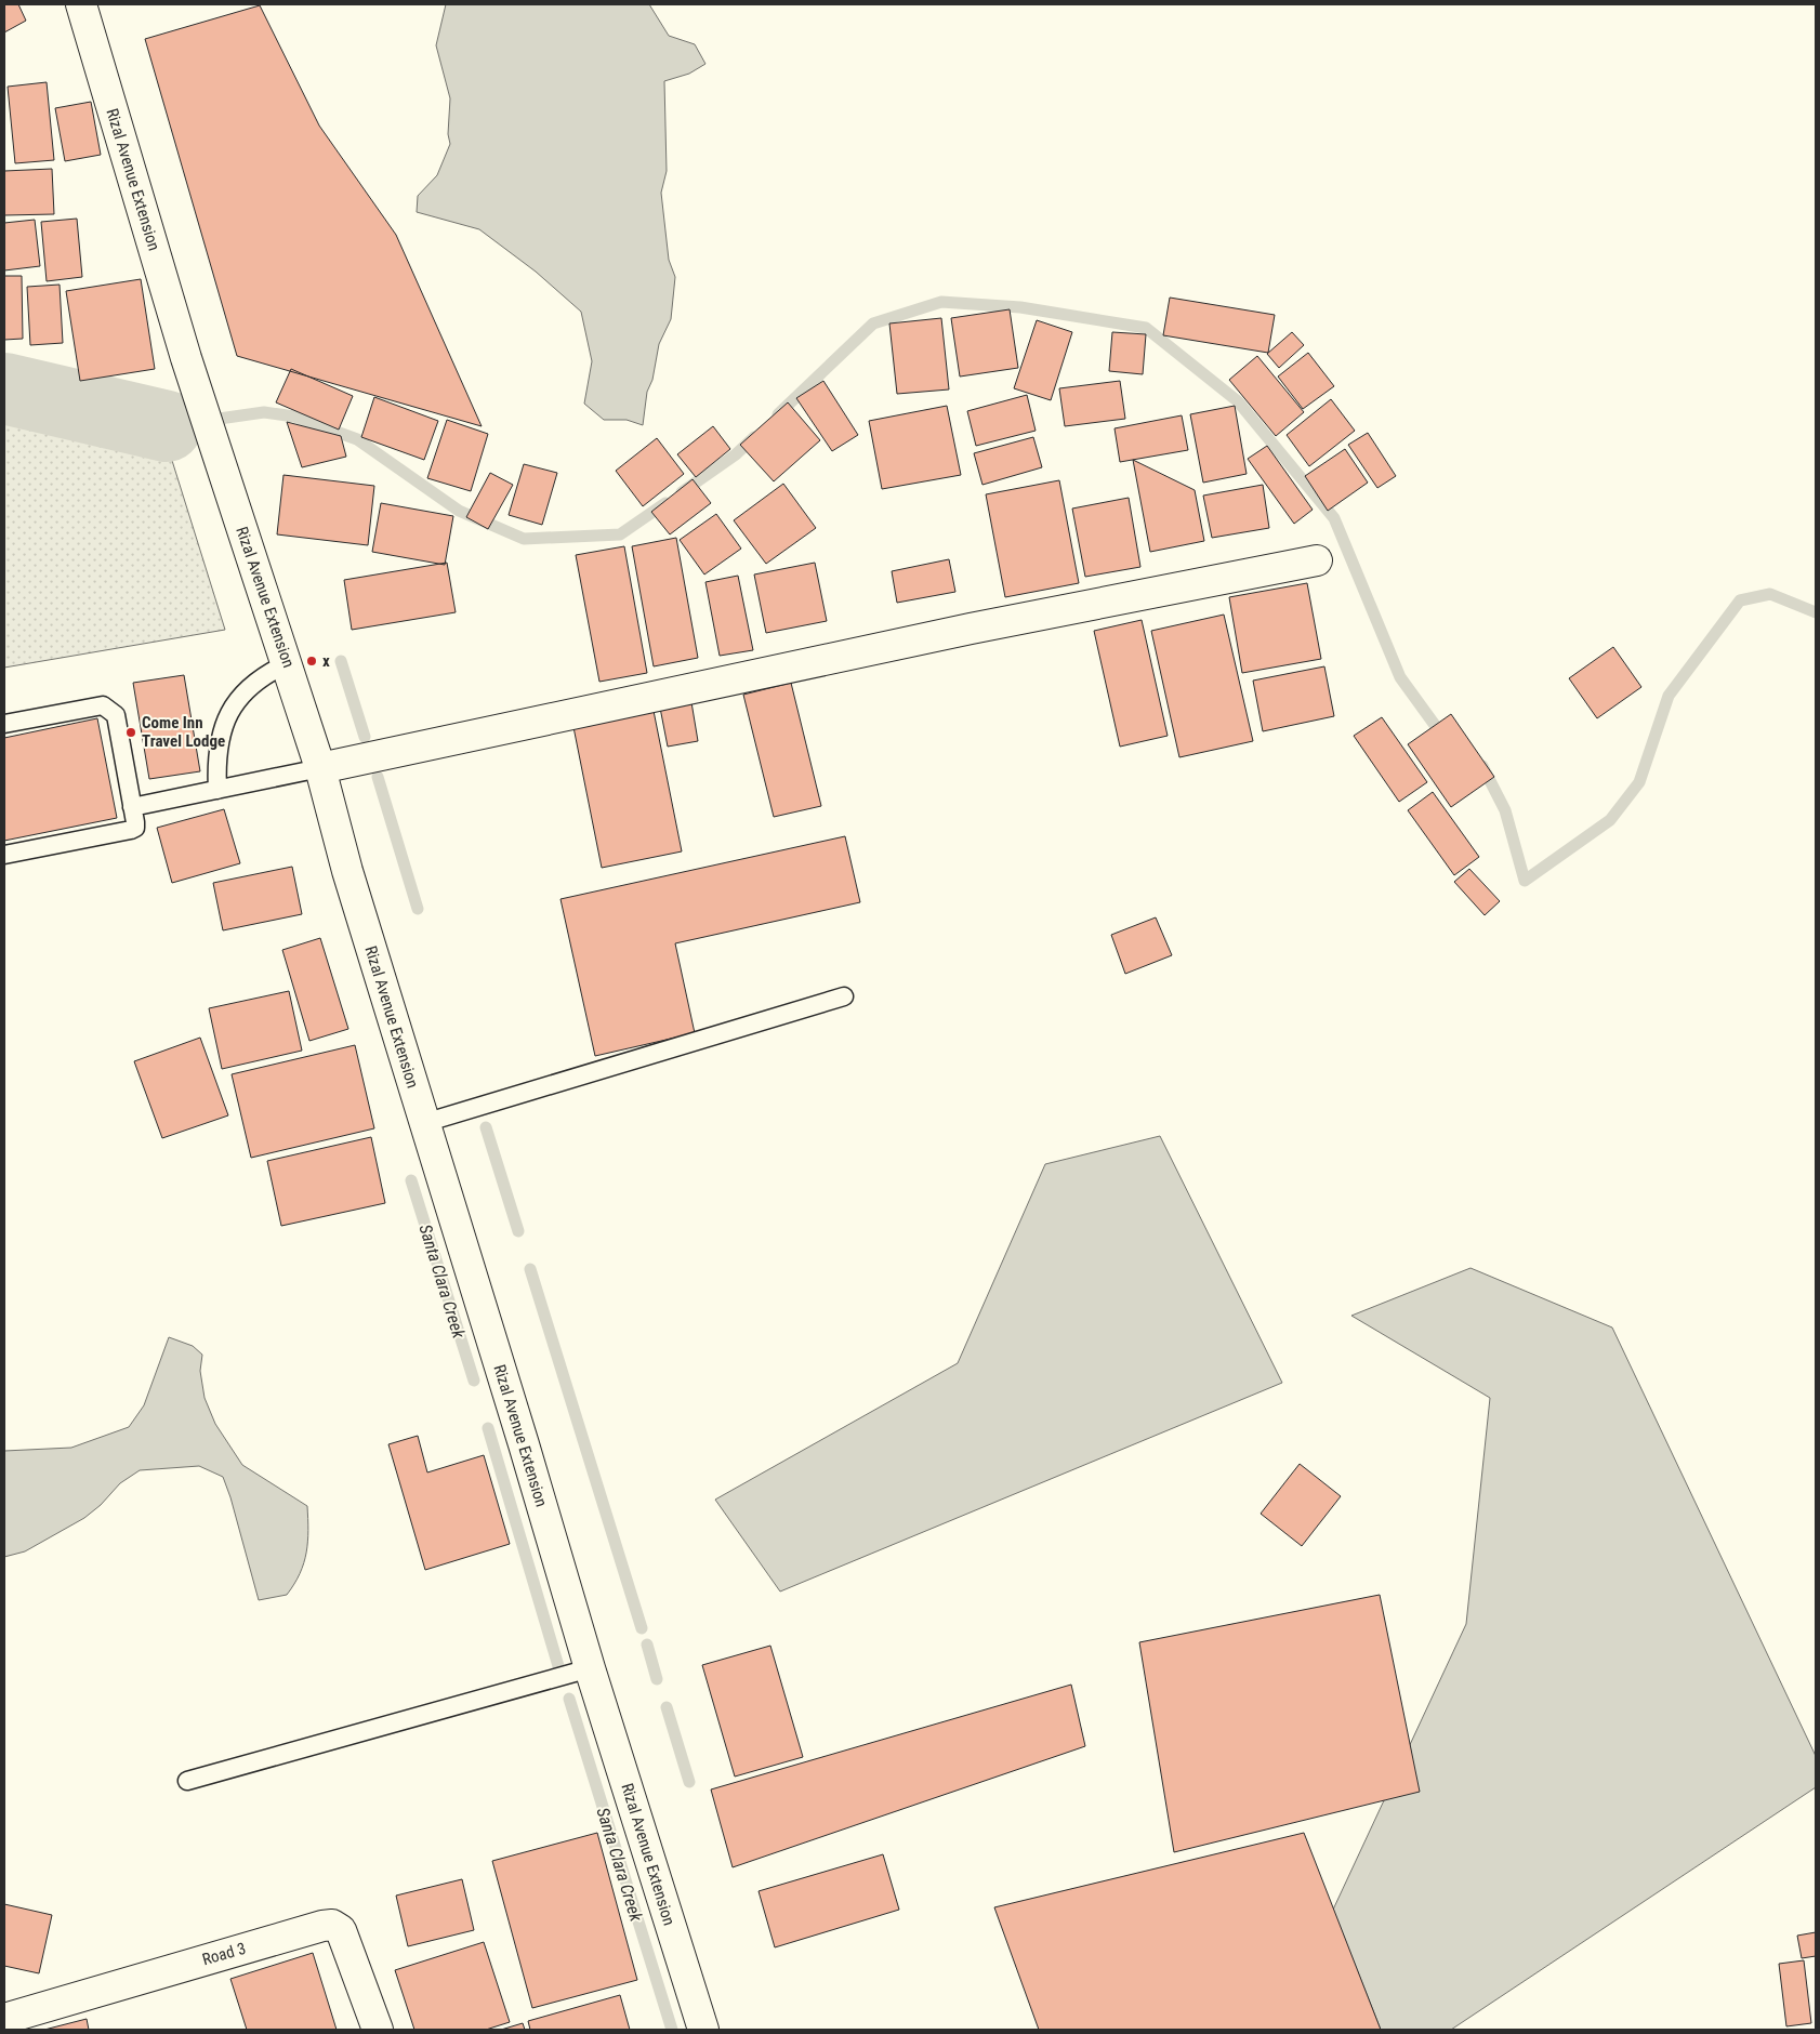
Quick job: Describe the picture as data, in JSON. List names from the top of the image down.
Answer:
{
  "streets": {
    "main road": ["Rizal Avenue Extension", "Road 3"]
  },
  "water": ["Santa Clara Creek"],
  "places": ["x", "Come Inn Travel Lodge"]
}
